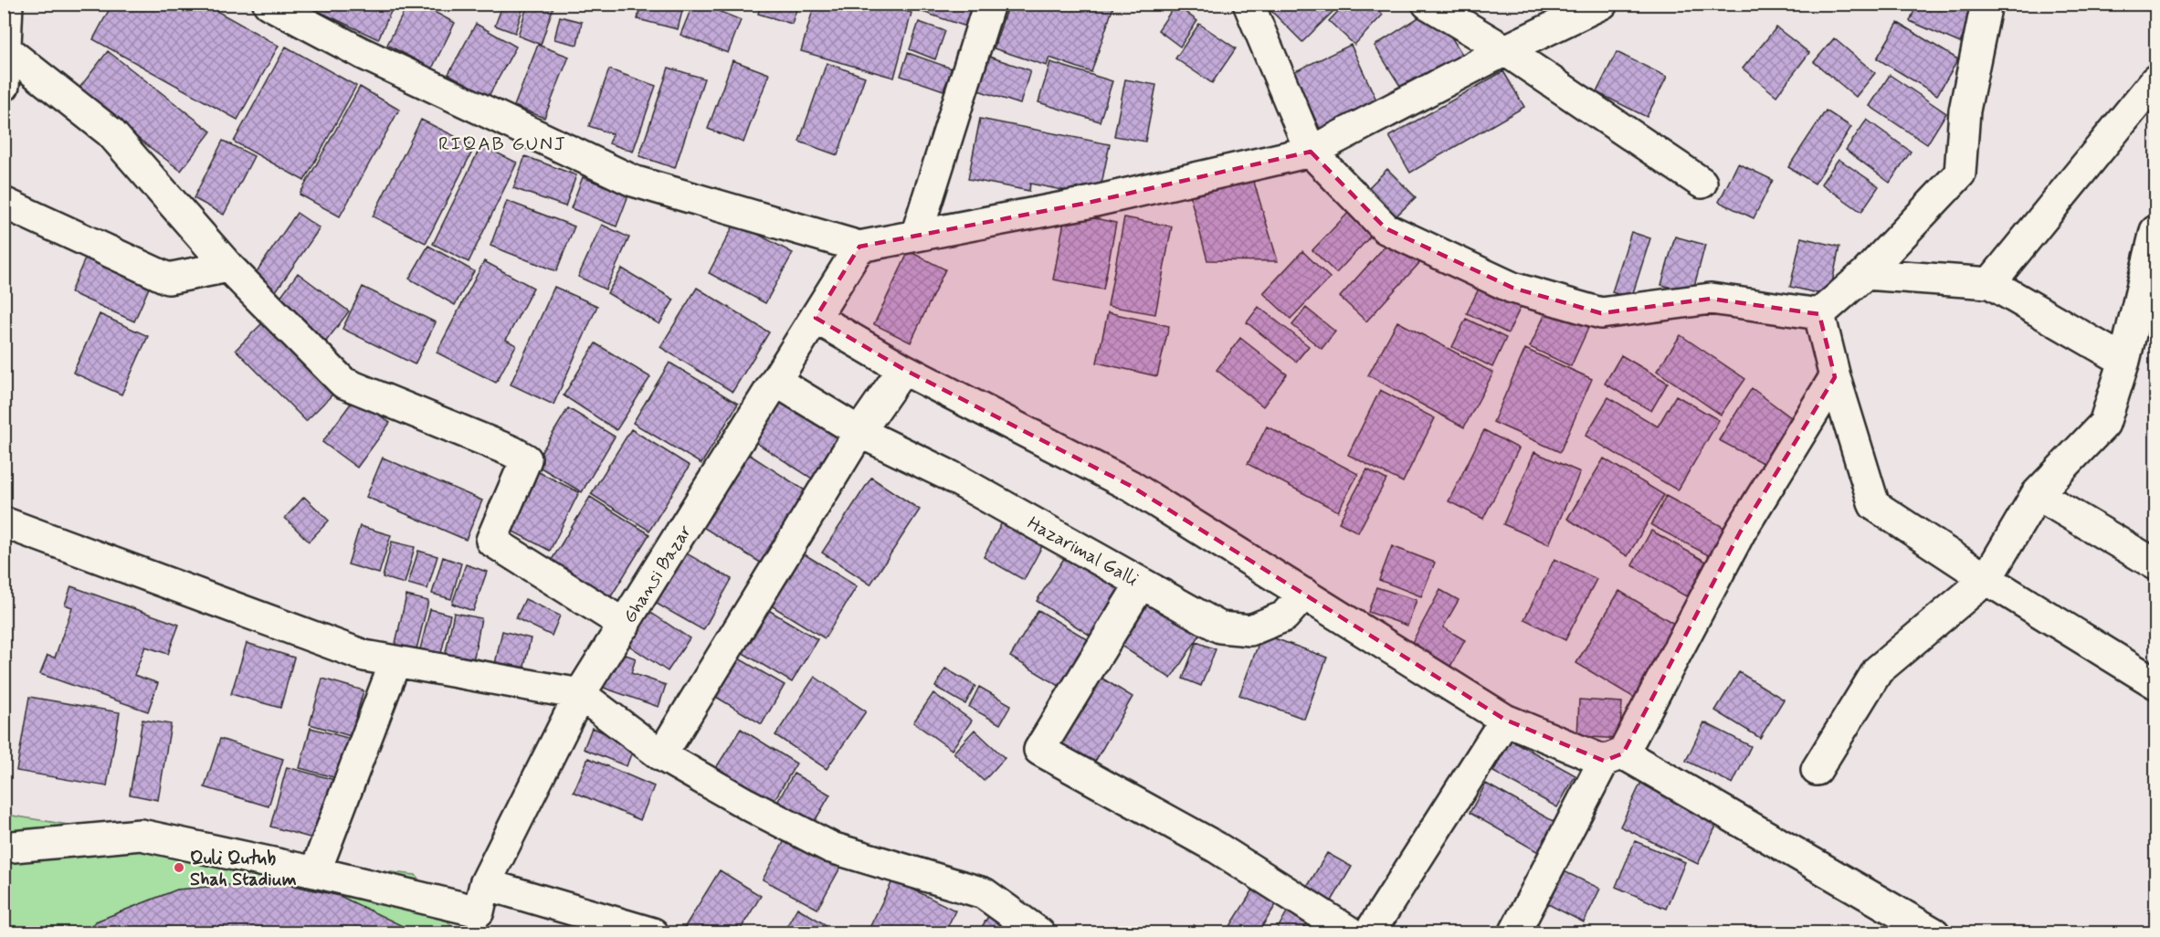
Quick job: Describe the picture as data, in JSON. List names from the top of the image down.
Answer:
{
  "streets": {
    "main road": ["Hazarimal Galli", "Ghansi Bazar"]
  },
  "crossings": [
    ["Hazarimal Galli", "Ghansi Bazar"]
  ],
  "districts": ["RIQAB GUNJ"],
  "places": ["Quli Qutub Shah Stadium"]
}
